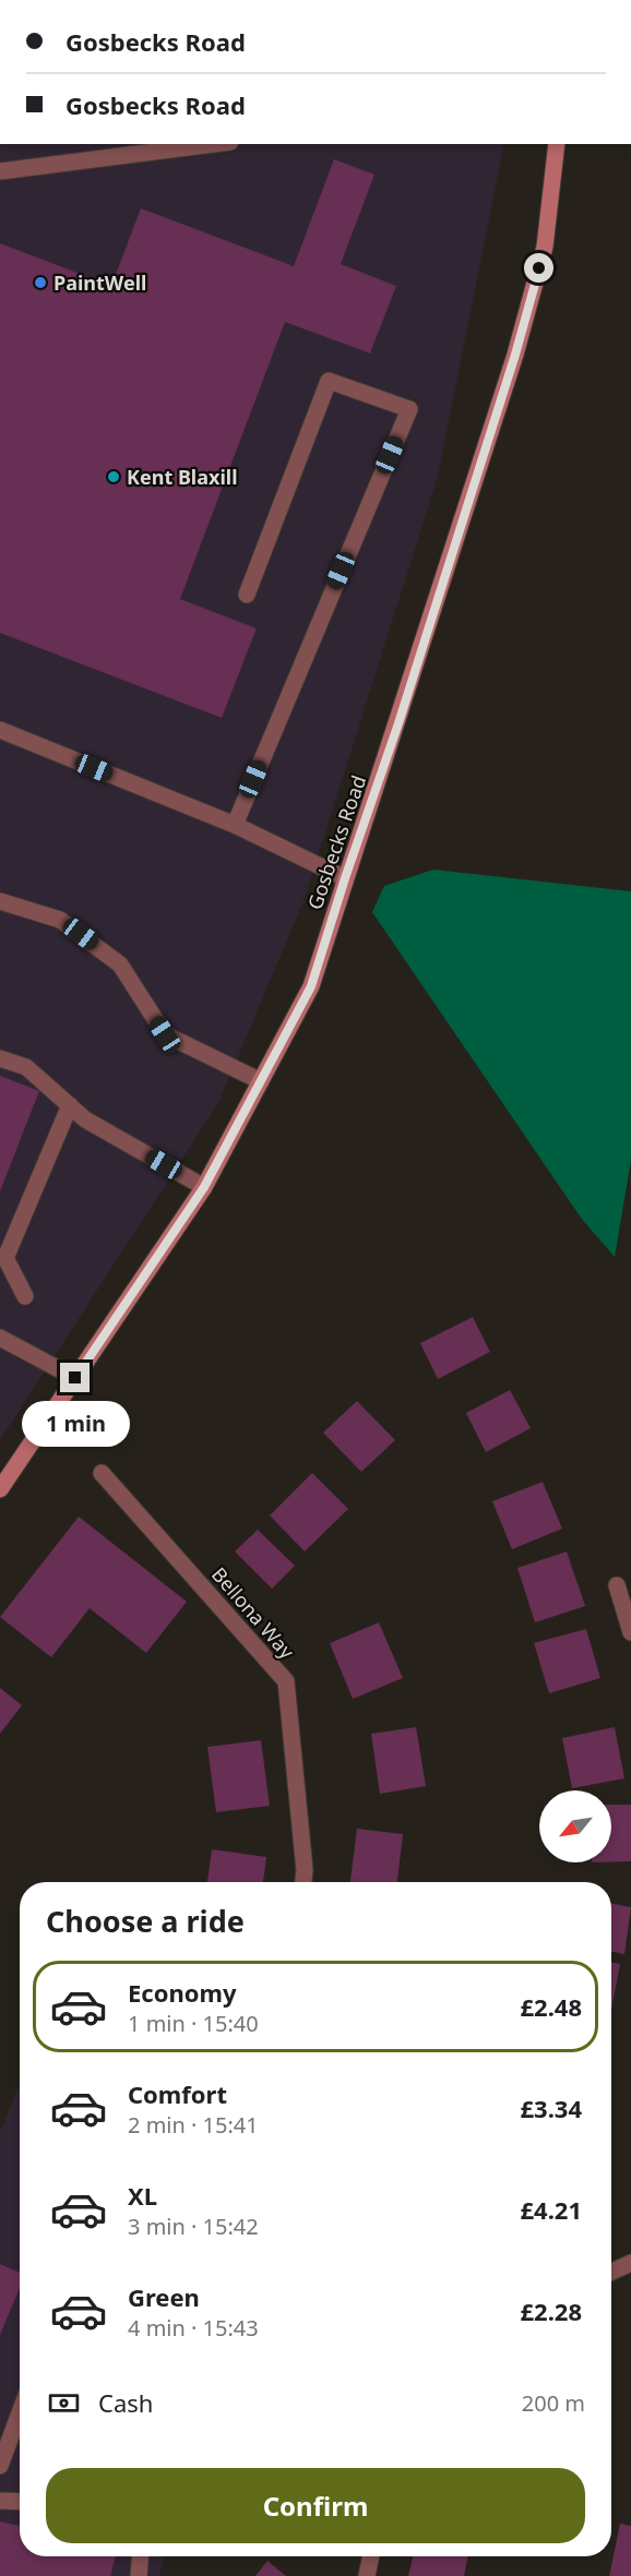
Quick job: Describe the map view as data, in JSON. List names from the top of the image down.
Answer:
{
  "streets": {
    "street": ["Gosbecks Road", "Bellona Way"]
  },
  "places": ["PaintWell", "Kent Blaxill"],
  "north": "bottom left",
  "page": {
    "banner": ["Gosbecks Road", "Gosbecks Road"],
    "bubble": "1 min",
    "heading": "Choose a ride",
    "list": [
      {
        "name": "Economy",
        "note": "1 min · 15:40",
        "value": "£2.48"
      },
      {
        "name": "Comfort",
        "note": "2 min · 15:41",
        "value": "£3.34"
      },
      {
        "name": "XL",
        "note": "3 min · 15:42",
        "value": "£4.21"
      },
      {
        "name": "Green",
        "note": "4 min · 15:43",
        "value": "£2.28"
      }
    ],
    "pay": ["Cash", "200 m"],
    "buttons": "Confirm"
  }
}
